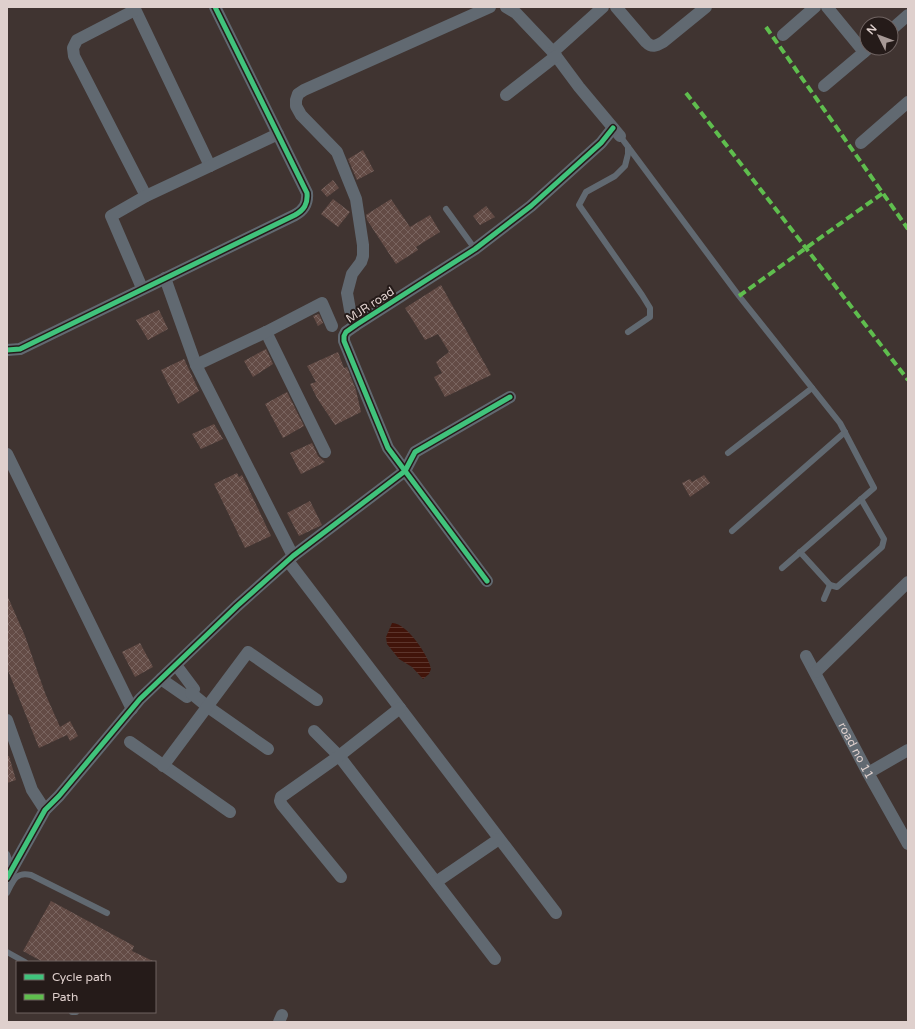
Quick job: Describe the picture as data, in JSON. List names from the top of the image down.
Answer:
{
  "streets": {
    "street": ["MJR road", "road no 11"]
  },
  "legend": ["Cycle path", "Path"],
  "north": "top left"
}
